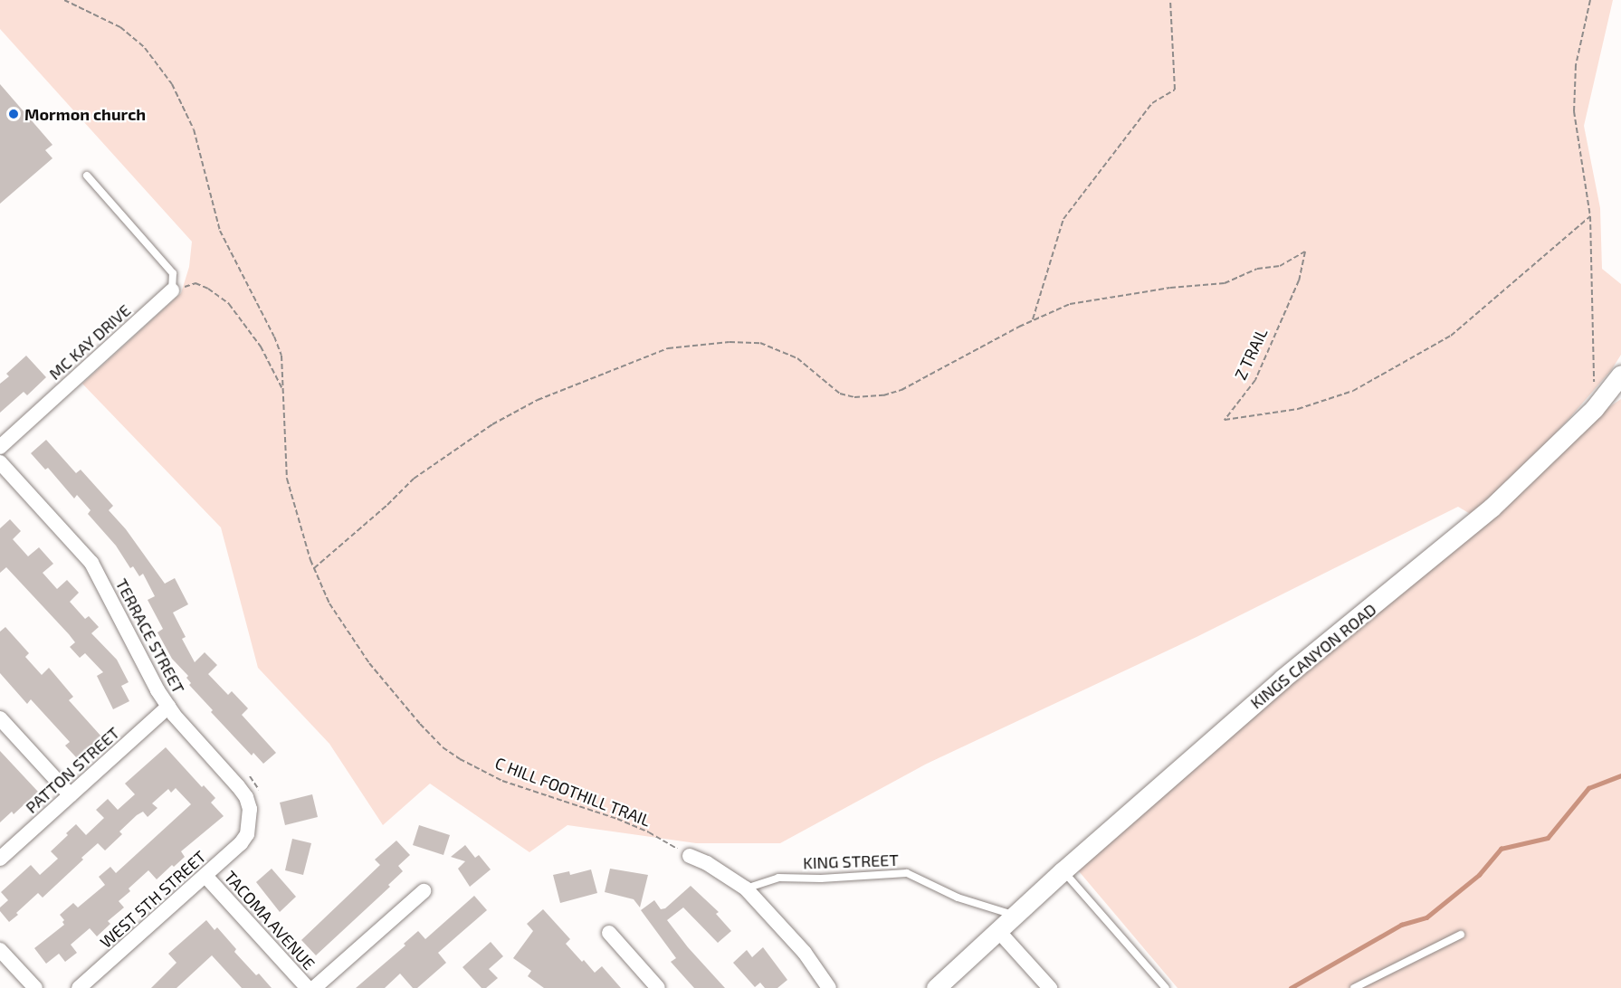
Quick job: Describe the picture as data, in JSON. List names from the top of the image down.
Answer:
{
  "streets": {
    "street": [
      "MC KAY DRIVE",
      "TERRACE STREET",
      "KINGS CANYON ROAD",
      "PATTON STREET",
      "WEST 5TH STREET",
      "TACOMA AVENUE"
    ],
    "lane": ["KING STREET"],
    "path": ["Z TRAIL", "C HILL FOOTHILL TRAIL"]
  },
  "crossings": [
    ["TERRACE STREET", "PATTON STREET"],
    ["TERRACE STREET", "WEST 5TH STREET"],
    ["KINGS CANYON ROAD", "KING STREET"],
    ["WEST 5TH STREET", "TACOMA AVENUE"]
  ],
  "places": ["Mormon church"]
}
